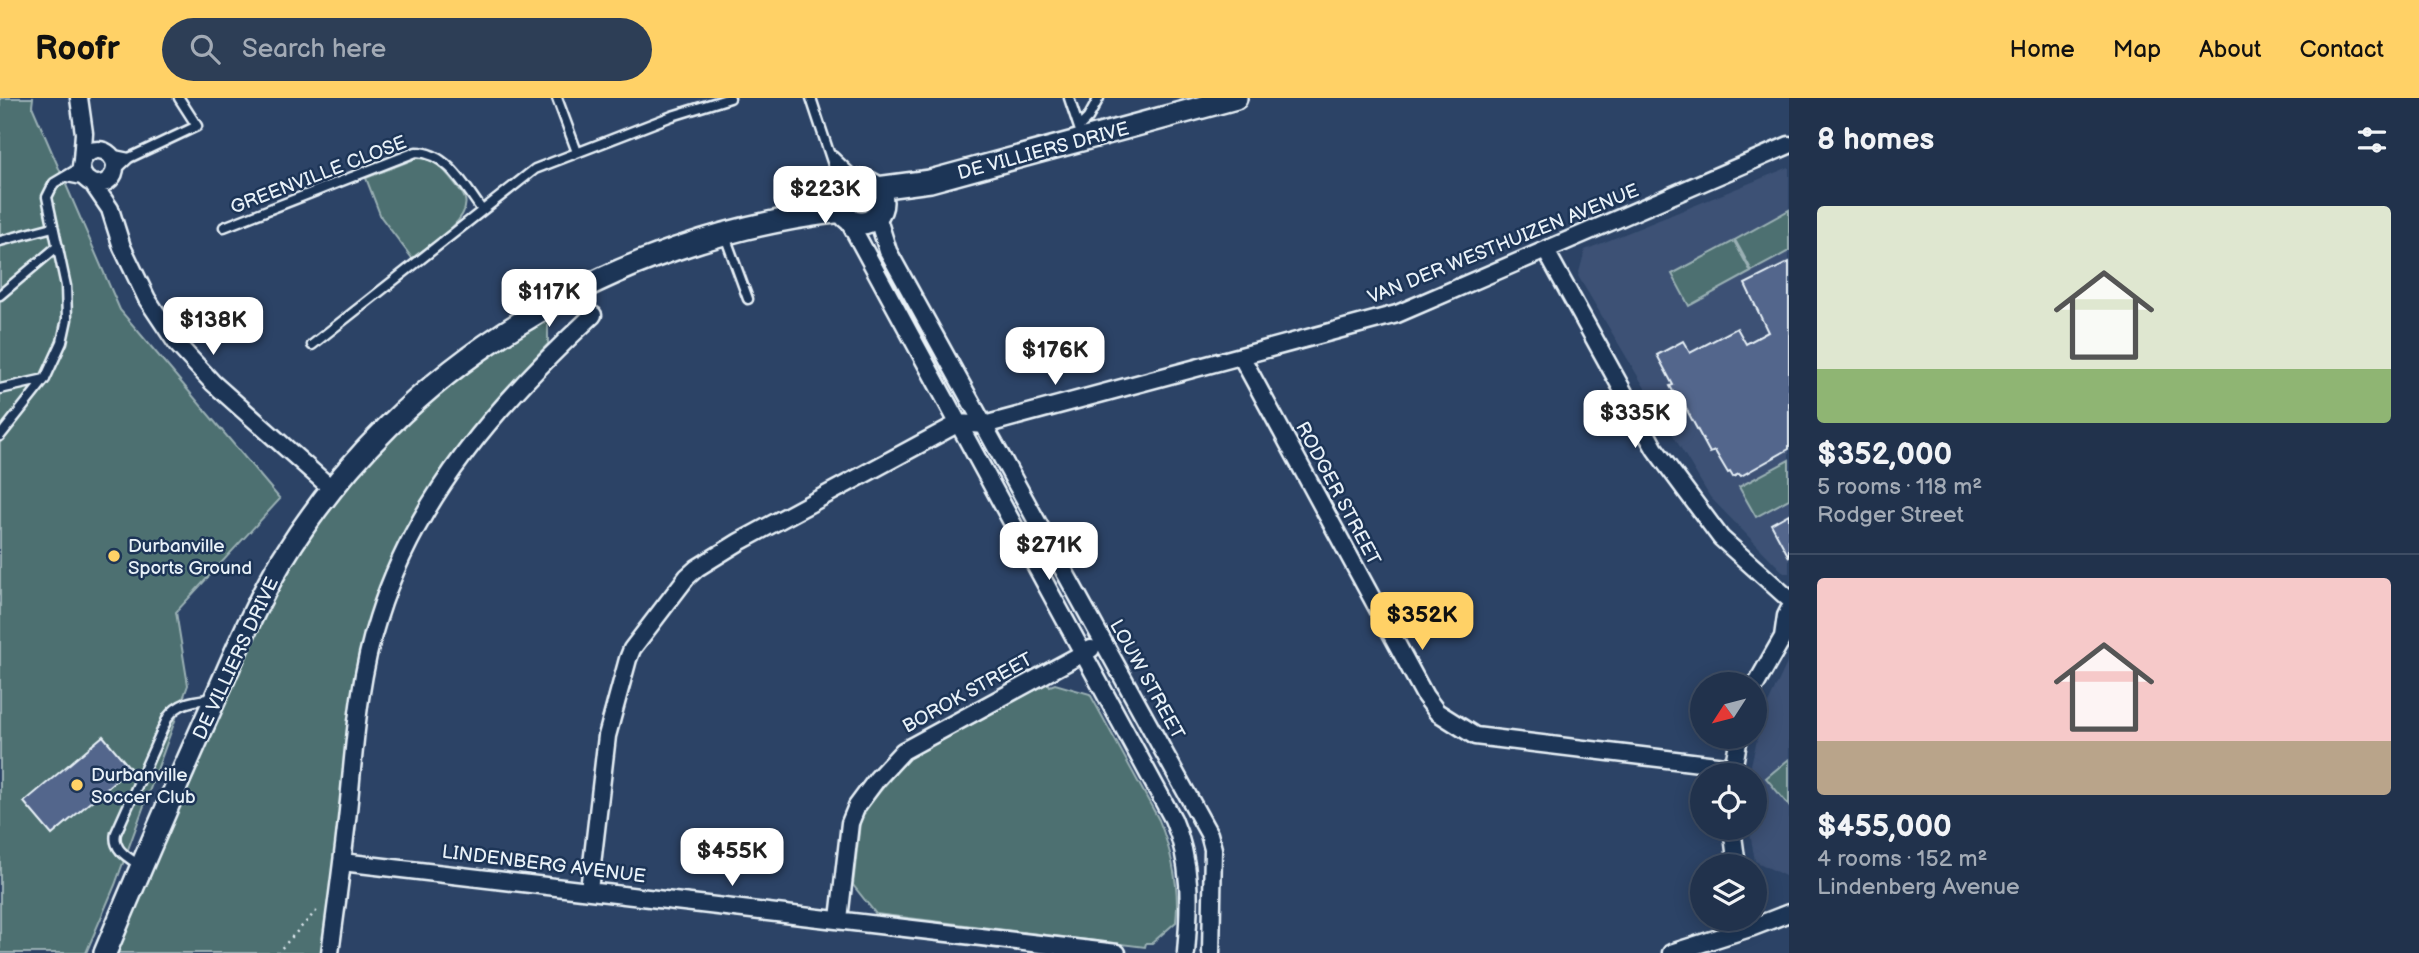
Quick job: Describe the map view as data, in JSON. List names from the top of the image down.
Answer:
{
  "streets": {
    "street": [
      "DE VILLIERS DRIVE",
      "VAN DER WESTHUIZEN AVENUE",
      "RODGER STREET",
      "LOUW STREET",
      "BOROK STREET",
      "LINDENBERG AVENUE"
    ],
    "lane": ["GREENVILLE CLOSE"]
  },
  "crossings": [
    ["DE VILLIERS DRIVE", "LOUW STREET"],
    ["VAN DER WESTHUIZEN AVENUE", "RODGER STREET"],
    ["VAN DER WESTHUIZEN AVENUE", "LOUW STREET"],
    ["LOUW STREET", "BOROK STREET"],
    ["BOROK STREET", "LINDENBERG AVENUE"]
  ],
  "places": ["Durbanville Sports Ground", "Durbanville Soccer Club"],
  "north": "bottom left",
  "page": {
    "header": "Roofr",
    "search": "Search here",
    "nav": [
      "Home",
      "Map",
      "About",
      "Contact"
    ],
    "heading": "8 homes",
    "price": [
      "$223K",
      "$117K",
      "$138K",
      "$176K",
      "$335K",
      "$271K",
      "$352K",
      "$455K"
    ],
    "list": [
      {
        "name": "$352,000",
        "note": "5 rooms · 118 m² · Rodger Street"
      },
      {
        "name": "$455,000",
        "note": "4 rooms · 152 m² · Lindenberg Avenue"
      }
    ]
  }
}
